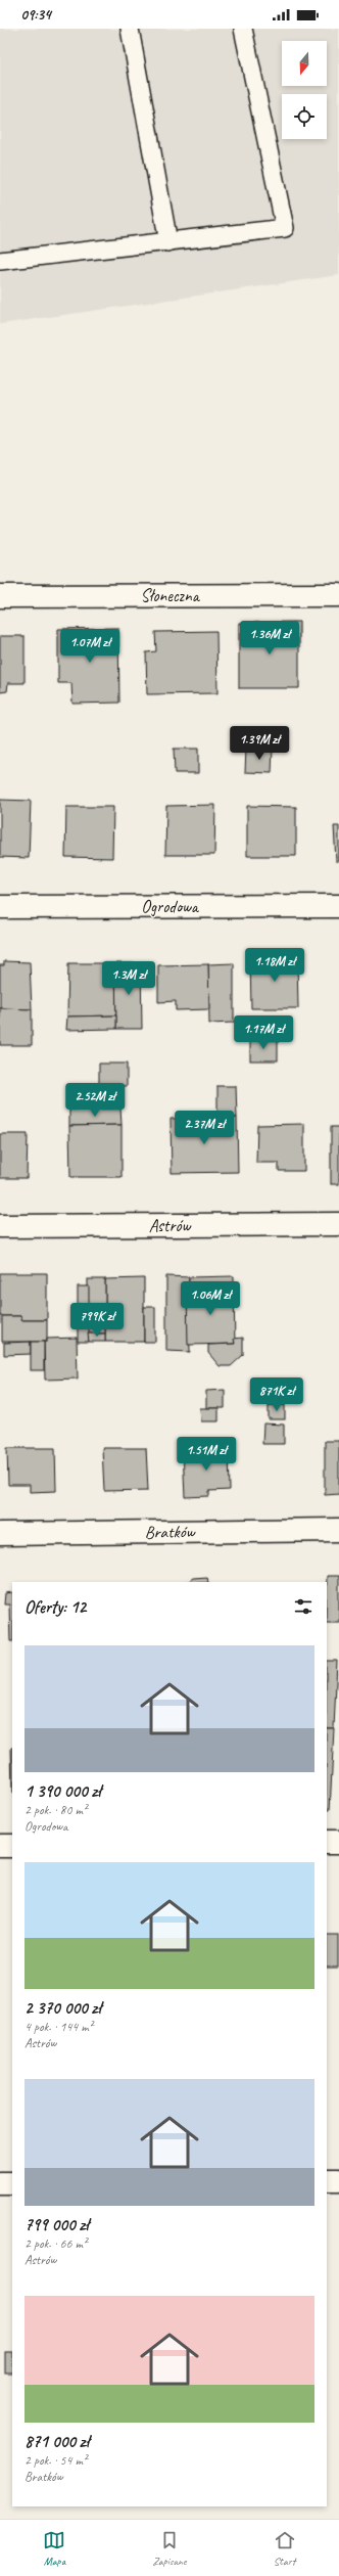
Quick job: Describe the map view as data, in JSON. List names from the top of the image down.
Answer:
{
  "streets": {
    "street": [
      "Słoneczna",
      "Ogrodowa",
      "Astrów",
      "Bratków"
    ]
  },
  "north": "bottom",
  "page": {
    "status": "09:34",
    "price": [
      "1.36M zł",
      "1.07M zł",
      "1.39M zł",
      "1.18M zł",
      "1.3M zł",
      "1.17M zł",
      "2.52M zł",
      "2.37M zł",
      "1.06M zł",
      "799K zł",
      "871K zł",
      "1.51M zł"
    ],
    "heading": "Oferty: 12",
    "list": [
      {
        "name": "1 390 000 zł",
        "note": "2 pok. · 80 m² · Ogrodowa"
      },
      {
        "name": "2 370 000 zł",
        "note": "4 pok. · 144 m² · Astrów"
      },
      {
        "name": "799 000 zł",
        "note": "2 pok. · 66 m² · Astrów"
      },
      {
        "name": "871 000 zł",
        "note": "2 pok. · 54 m² · Bratków"
      }
    ],
    "tabs": ["Mapa", "Zapisane", "Start"]
  }
}
